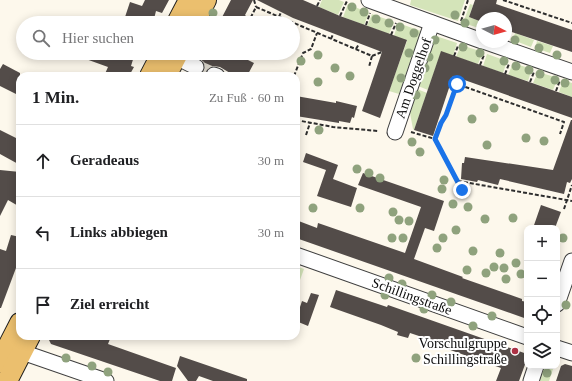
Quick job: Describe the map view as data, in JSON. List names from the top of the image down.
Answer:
{
  "streets": {
    "street": ["Am Doggelhof", "Schillingstraße"]
  },
  "places": ["Vorschulgruppe Schillingstraße"],
  "north": "right",
  "page": {
    "search": "Hier suchen",
    "heading": ["1 Min.", "Zu Fuß · 60 m"],
    "list": [
      ["Geradeaus", "30 m"],
      ["Links abbiegen", "30 m"],
      "Ziel erreicht"
    ],
    "map_buttons": ["+", "−"]
  }
}
